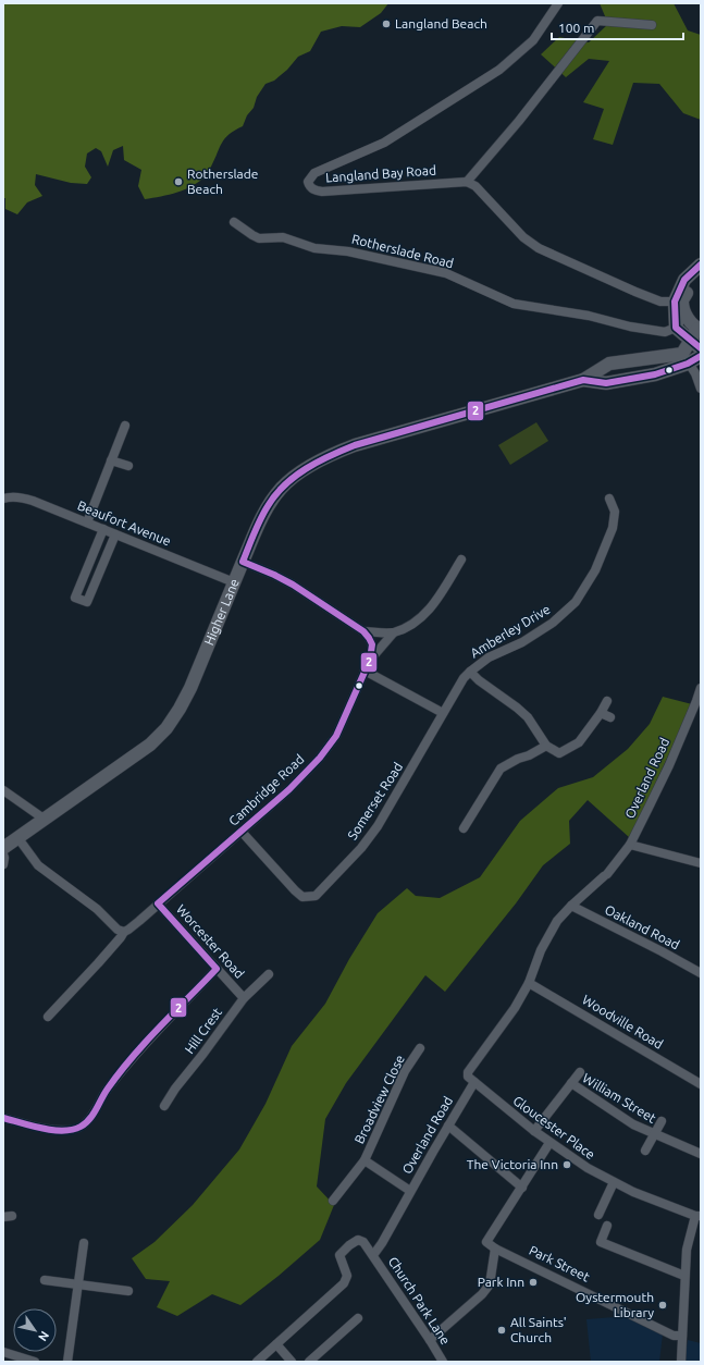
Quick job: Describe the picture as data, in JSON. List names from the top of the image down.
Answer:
{
  "streets": {
    "street": [
      "Langland Bay Road",
      "Rotherslade Road",
      "Beaufort Avenue",
      "Higher Lane",
      "Amberley Drive",
      "Overland Road",
      "Cambridge Road",
      "Somerset Road",
      "Oakland Road",
      "Worcester Road",
      "Woodville Road",
      "Hill Crest",
      "William Street",
      "Broadview Close",
      "Gloucester Place",
      "Park Street",
      "Church Park Lane"
    ]
  },
  "crossings": [
    ["Beaufort Avenue", "Higher Lane"],
    ["Amberley Drive", "Somerset Road"],
    ["Overland Road", "Oakland Road"],
    ["Overland Road", "Woodville Road"],
    ["Overland Road", "Broadview Close"],
    ["Overland Road", "Gloucester Place"],
    ["Overland Road", "Church Park Lane"],
    ["Cambridge Road", "Somerset Road"],
    ["Cambridge Road", "Worcester Road"],
    ["Worcester Road", "Hill Crest"]
  ],
  "places": [
    "Langland Beach",
    "Rotherslade Beach",
    "The Victoria Inn",
    "Park Inn",
    "Oystermouth Library",
    "All Saints' Church"
  ],
  "lines": ["transit line 2"],
  "scale_bar": "100 m",
  "north": "bottom right"
}
